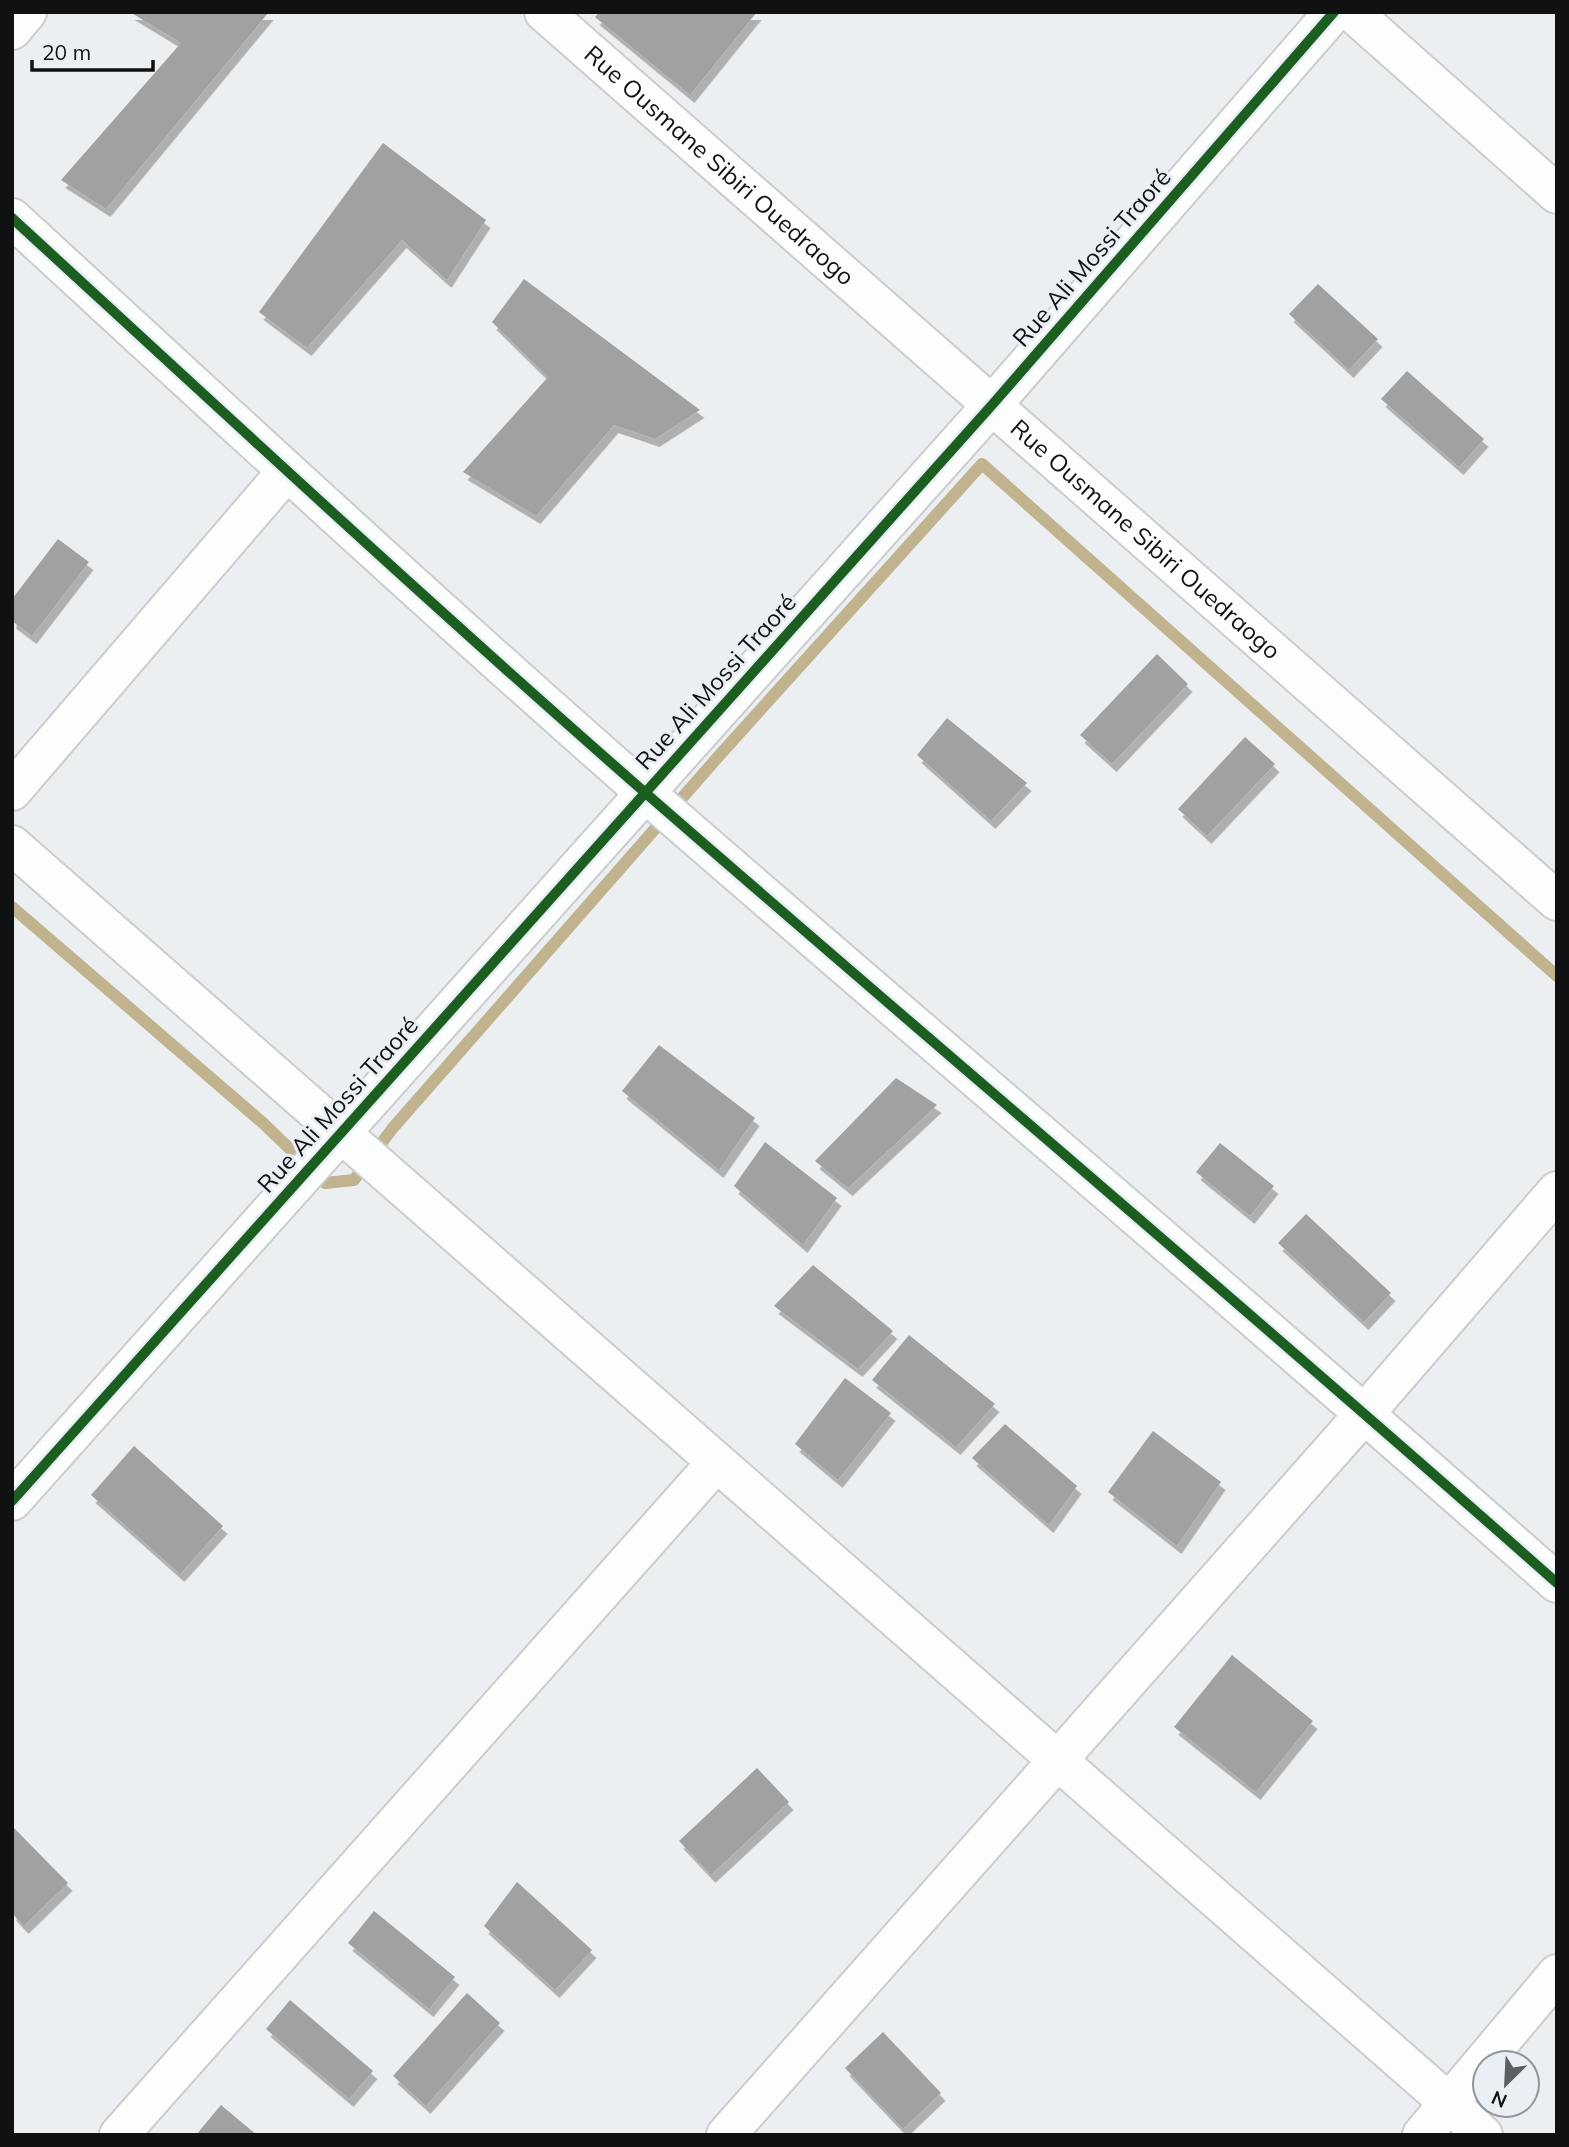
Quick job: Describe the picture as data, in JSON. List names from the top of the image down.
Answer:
{
  "streets": {
    "street": ["Rue Ousmane Sibiri Ouedraogo", "Rue Ali Mossi Traoré"]
  },
  "crossings": [
    ["Rue Ousmane Sibiri Ouedraogo", "Rue Ali Mossi Traoré"]
  ],
  "scale_bar": "20 m",
  "north": "bottom left"
}
